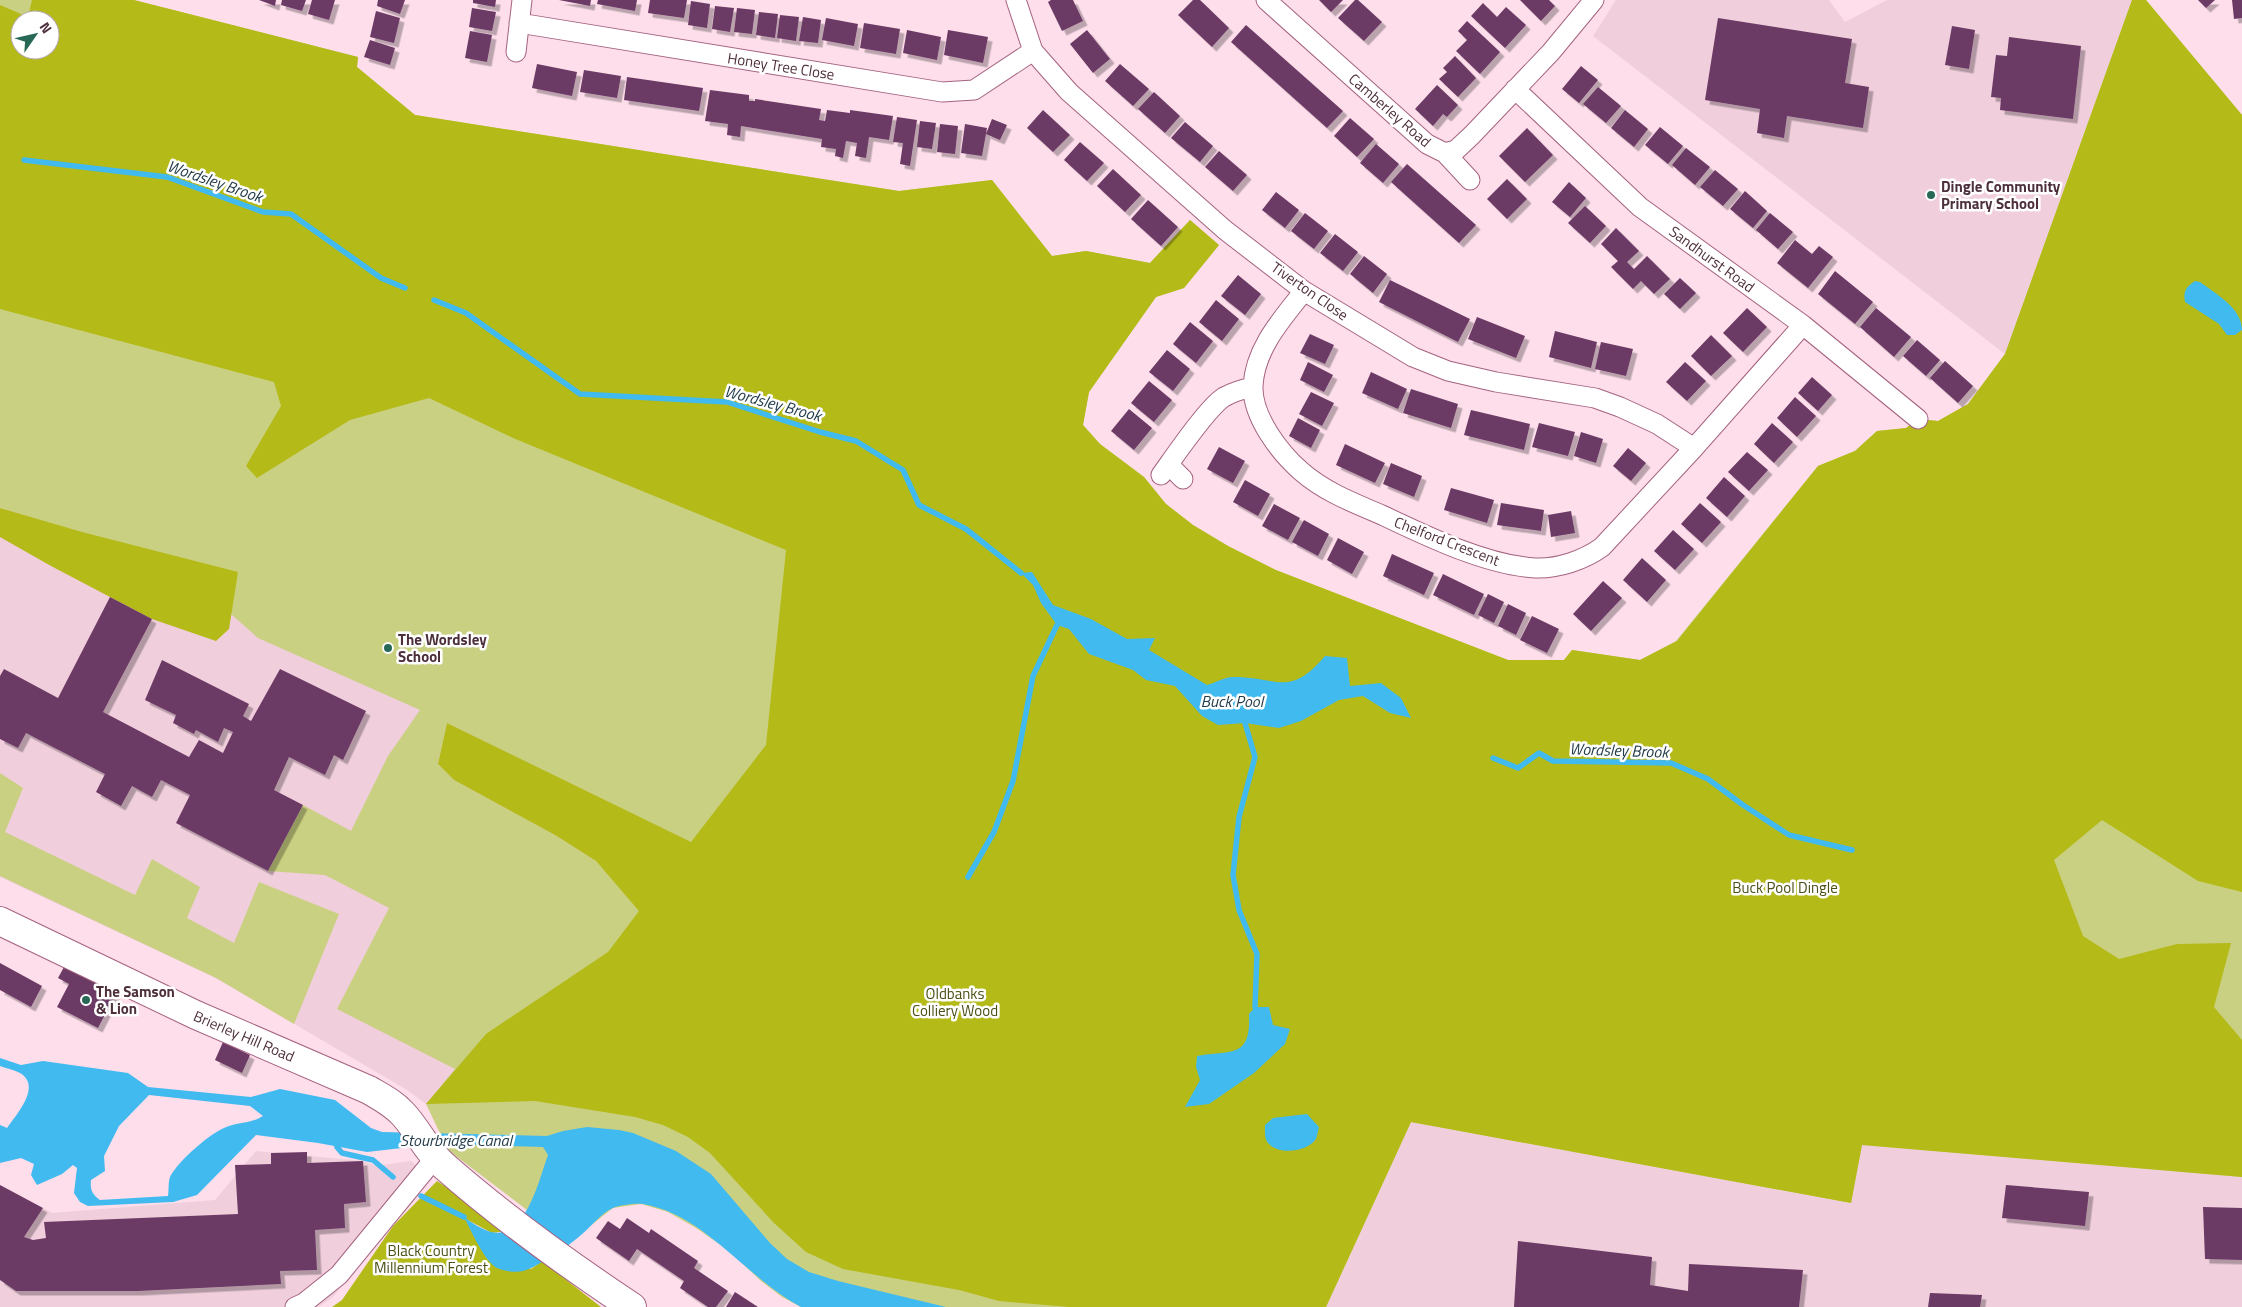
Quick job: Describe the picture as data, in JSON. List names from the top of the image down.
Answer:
{
  "streets": {
    "main road": ["Brierley Hill Road"],
    "street": [
      "Honey Tree Close",
      "Camberley Road",
      "Sandhurst Road",
      "Tiverton Close",
      "Chelford Crescent"
    ]
  },
  "crossings": [
    ["Honey Tree Close", "Tiverton Close"],
    ["Camberley Road", "Sandhurst Road"],
    ["Sandhurst Road", "Chelford Crescent"],
    ["Tiverton Close", "Chelford Crescent"]
  ],
  "water": ["Wordsley Brook", "Buck Pool", "Stourbridge Canal"],
  "parks": ["Buck Pool Dingle", "Oldbanks Colliery Wood", "Black Country Millennium Forest"],
  "places": ["Dingle Community Primary School", "The Wordsley School", "The Samson & Lion"],
  "north": "top right"
}
